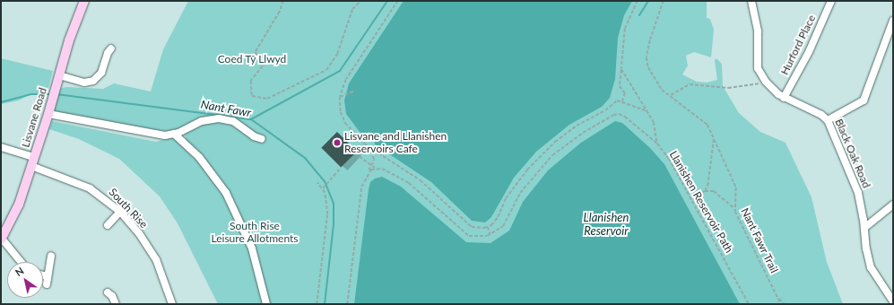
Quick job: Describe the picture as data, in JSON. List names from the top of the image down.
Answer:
{
  "streets": {
    "main road": ["Lisvane Road"],
    "street": ["Hurford Place", "Black Oak Road", "South Rise"],
    "path": ["Llanishen Reservoir Path", "Nant Fawr Trail"]
  },
  "crossings": [
    ["Hurford Place", "Black Oak Road"],
    ["Lisvane Road", "South Rise"]
  ],
  "water": ["Nant Fawr", "Llanishen Reservoir"],
  "parks": ["Coed Tŷ Llwyd", "South Rise Leisure Allotments"],
  "places": ["Lisvane and Llanishen Reservoirs Cafe"],
  "north": "top left"
}
